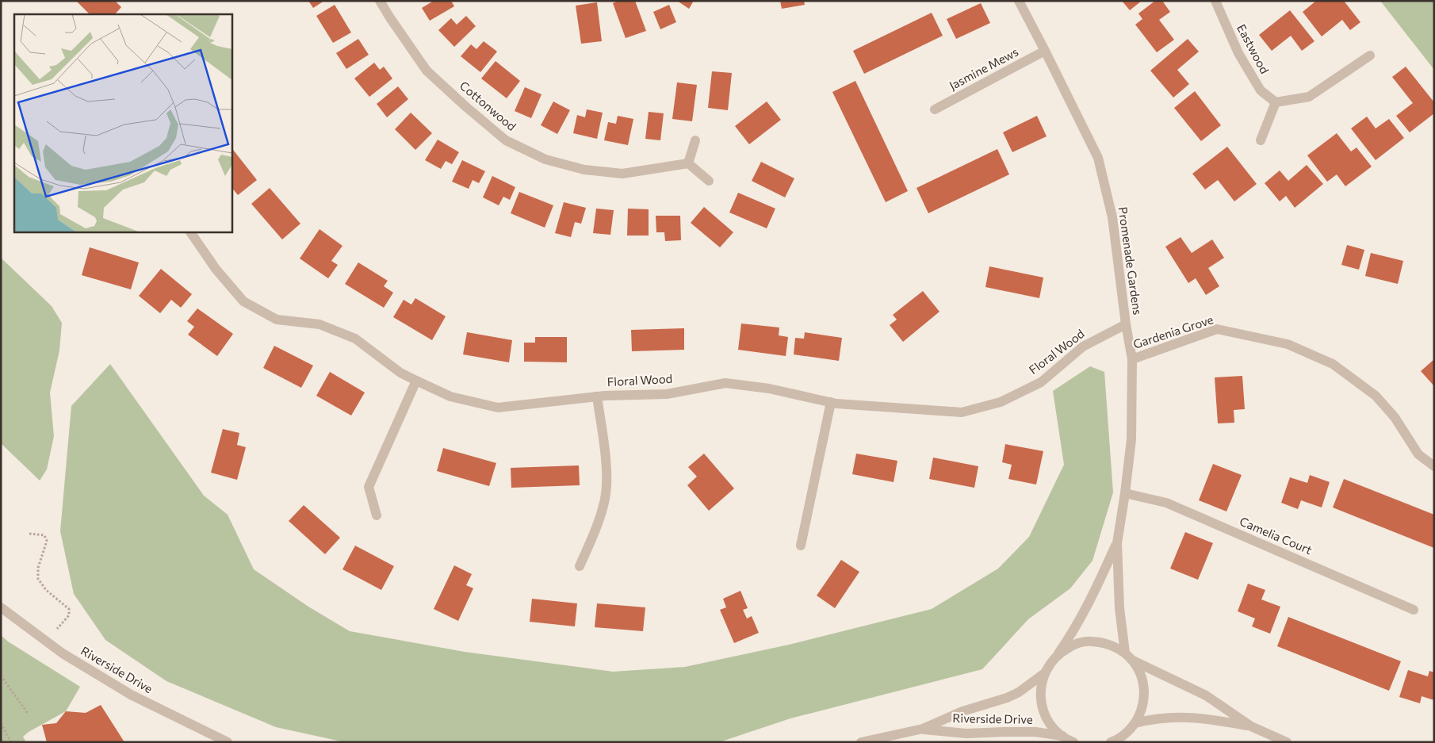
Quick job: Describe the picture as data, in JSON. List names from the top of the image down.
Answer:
{
  "streets": {
    "street": [
      "Eastwood",
      "Jasmine Mews",
      "Cottonwood",
      "Promenade Gardens",
      "Gardenia Grove",
      "Floral Wood",
      "Camelia Court",
      "Riverside Drive"
    ]
  },
  "crossings": [
    ["Jasmine Mews", "Promenade Gardens"],
    ["Promenade Gardens", "Gardenia Grove"],
    ["Promenade Gardens", "Floral Wood"],
    ["Promenade Gardens", "Camelia Court"],
    ["Promenade Gardens", "Riverside Drive"]
  ]
}
